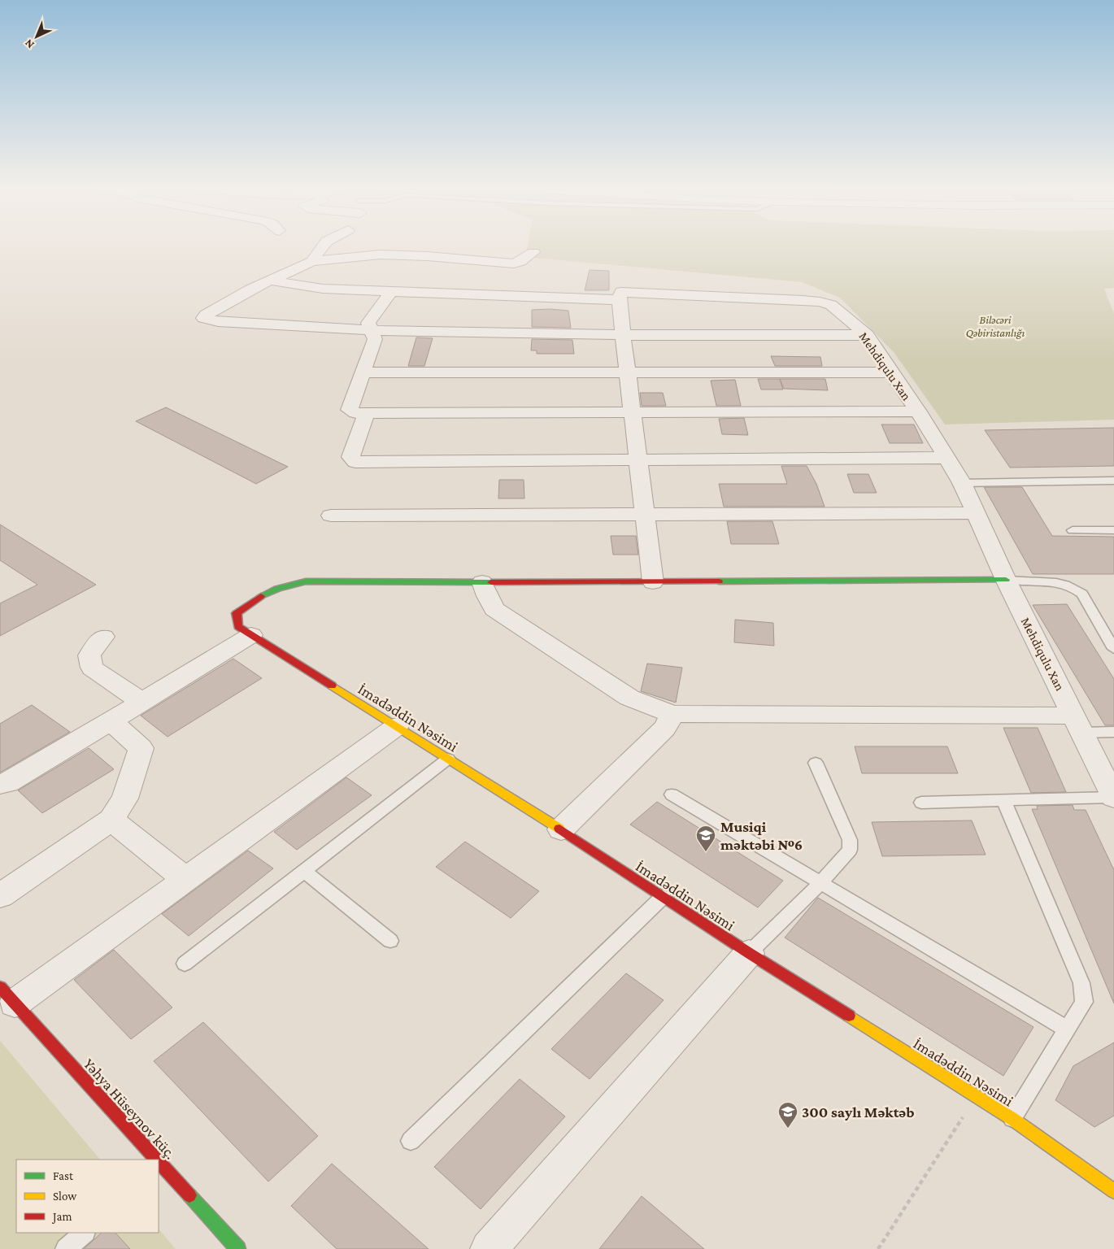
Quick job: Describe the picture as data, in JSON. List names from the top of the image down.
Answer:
{
  "streets": {
    "street": ["Mehdiqulu Xan", "İmadəddin Nəsimi", "Yəhya Hüseynov küç."]
  },
  "parks": ["Biləcəri Qəbiristanlığı"],
  "places": {
    "school or university": ["Musiqi məktəbi №6", "300 saylı Məktəb"]
  },
  "legend": ["Fast", "Slow", "Jam"],
  "north": "bottom left"
}
